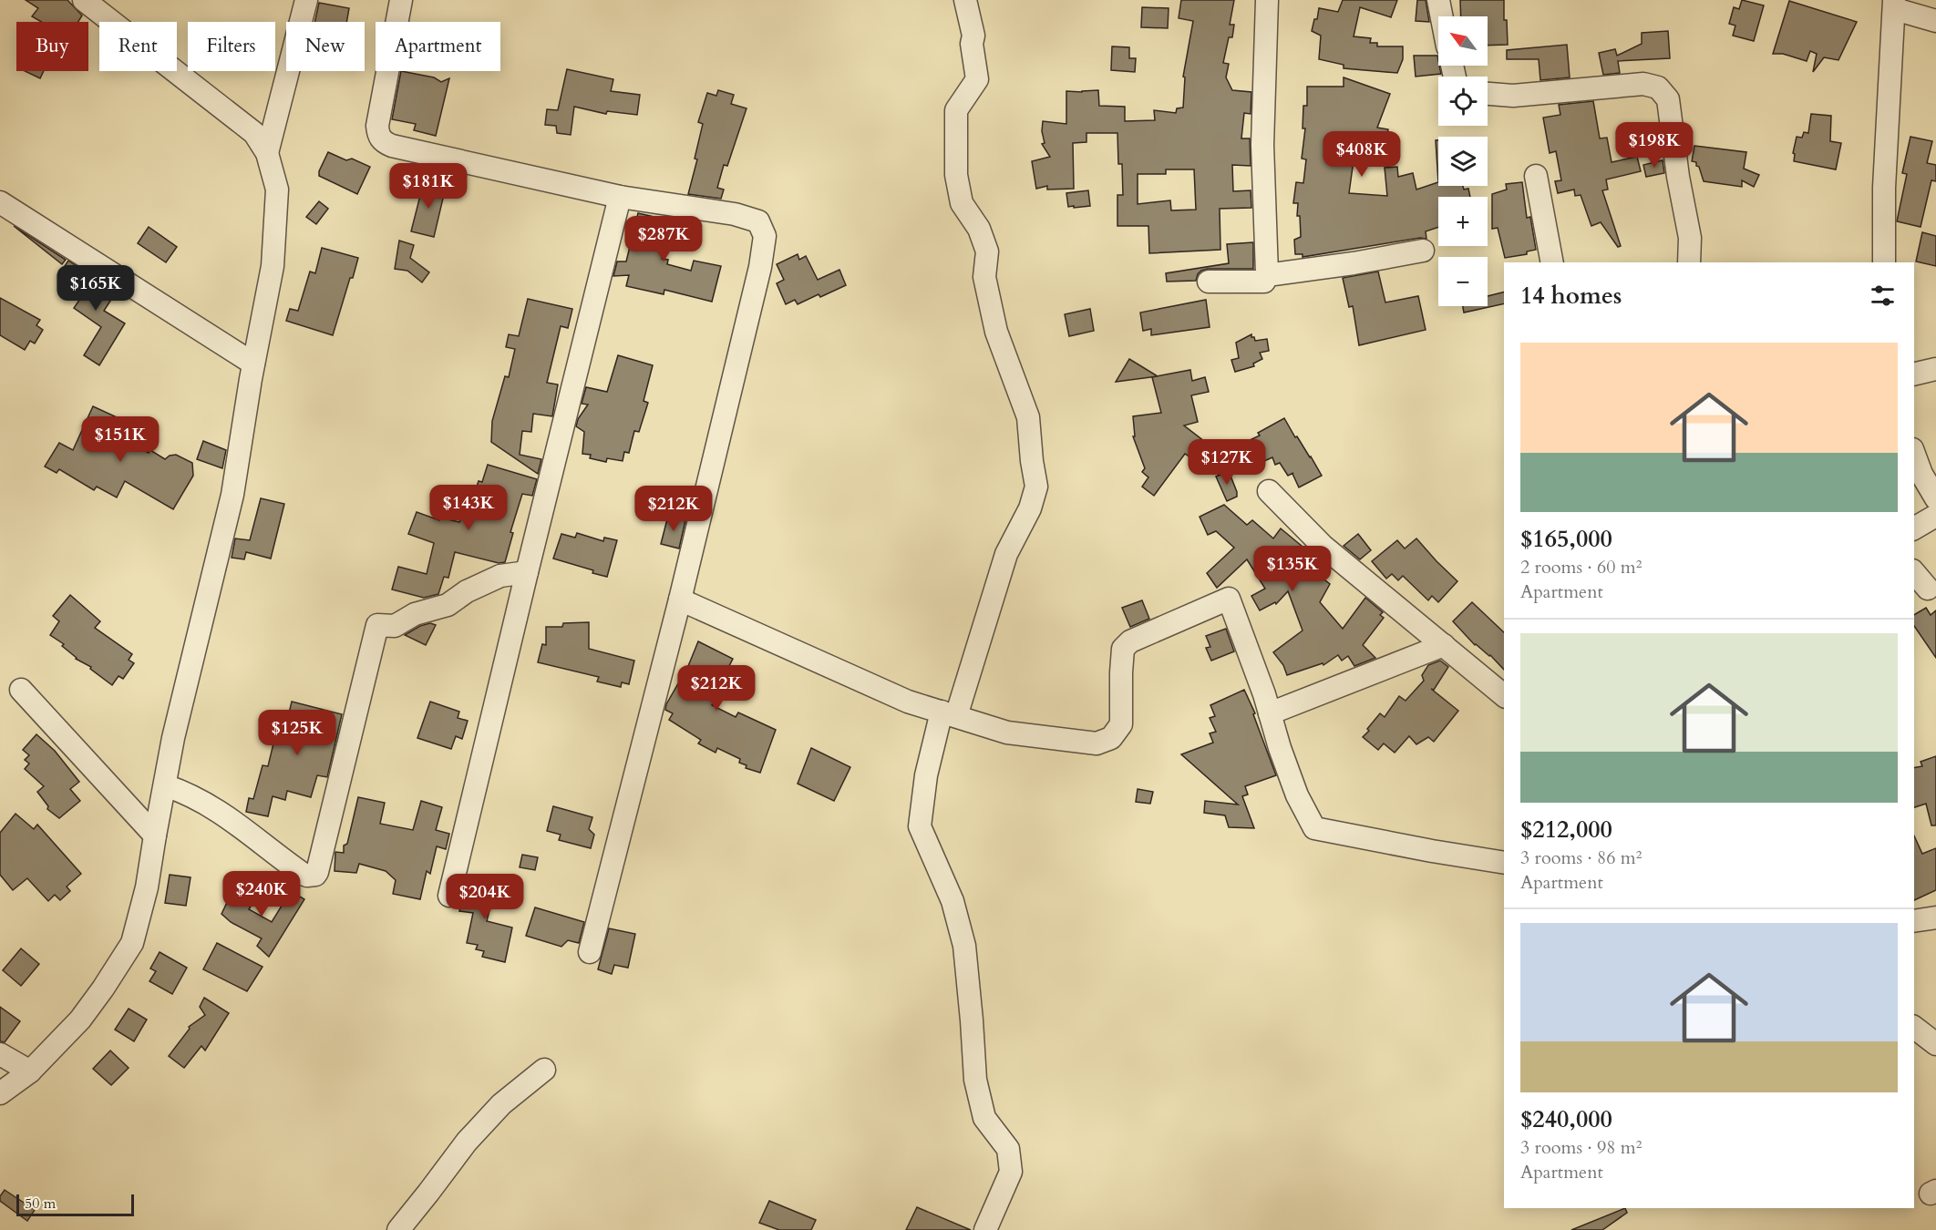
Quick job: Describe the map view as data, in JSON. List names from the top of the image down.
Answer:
{
  "scale_bar": "50 m",
  "north": "top left",
  "page": {
    "map_buttons": ["+", "−"],
    "chip": [
      "Buy",
      "Rent",
      "Filters",
      "New",
      "Apartment"
    ],
    "price": [
      "$198K",
      "$408K",
      "$181K",
      "$287K",
      "$165K",
      "$151K",
      "$127K",
      "$143K",
      "$212K",
      "$135K",
      "$212K",
      "$125K",
      "$240K",
      "$204K"
    ],
    "heading": "14 homes",
    "list": [
      {
        "name": "$165,000",
        "note": "2 rooms · 60 m² · Apartment"
      },
      {
        "name": "$212,000",
        "note": "3 rooms · 86 m² · Apartment"
      },
      {
        "name": "$240,000",
        "note": "3 rooms · 98 m² · Apartment"
      }
    ],
    "scale": "50 m"
  }
}
